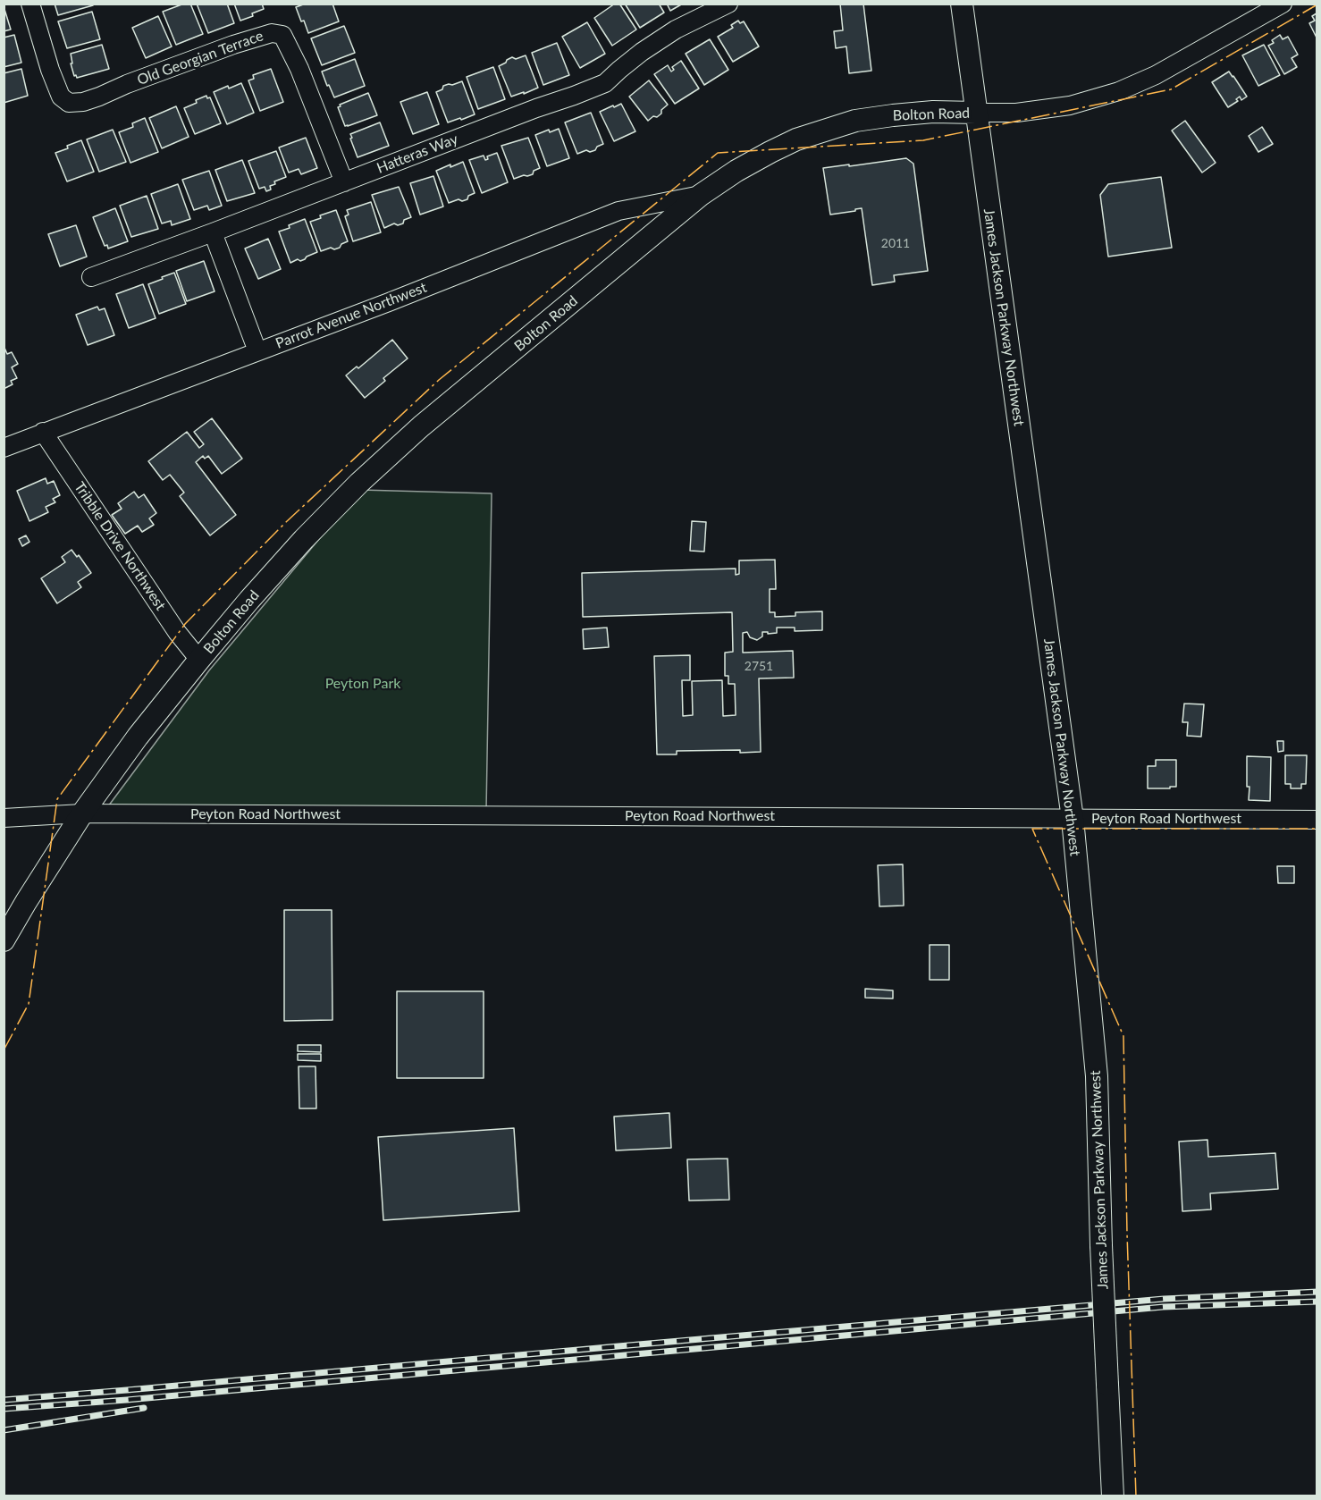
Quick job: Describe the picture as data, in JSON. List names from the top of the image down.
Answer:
{
  "streets": {
    "main road": ["Bolton Road", "James Jackson Parkway Northwest"],
    "street": [
      "Old Georgian Terrace",
      "Hatteras Way",
      "Parrot Avenue Northwest",
      "Tribble Drive Northwest",
      "Peyton Road Northwest"
    ]
  },
  "crossings": [
    ["Old Georgian Terrace", "Hatteras Way"],
    ["Bolton Road", "Parrot Avenue Northwest"],
    ["Bolton Road", "James Jackson Parkway Northwest"],
    ["Bolton Road", "Tribble Drive Northwest"],
    ["Bolton Road", "Peyton Road Northwest"],
    ["Parrot Avenue Northwest", "Tribble Drive Northwest"],
    ["James Jackson Parkway Northwest", "Peyton Road Northwest"]
  ],
  "parks": ["Peyton Park"],
  "house_numbers": ["2011", "2751"]
}
